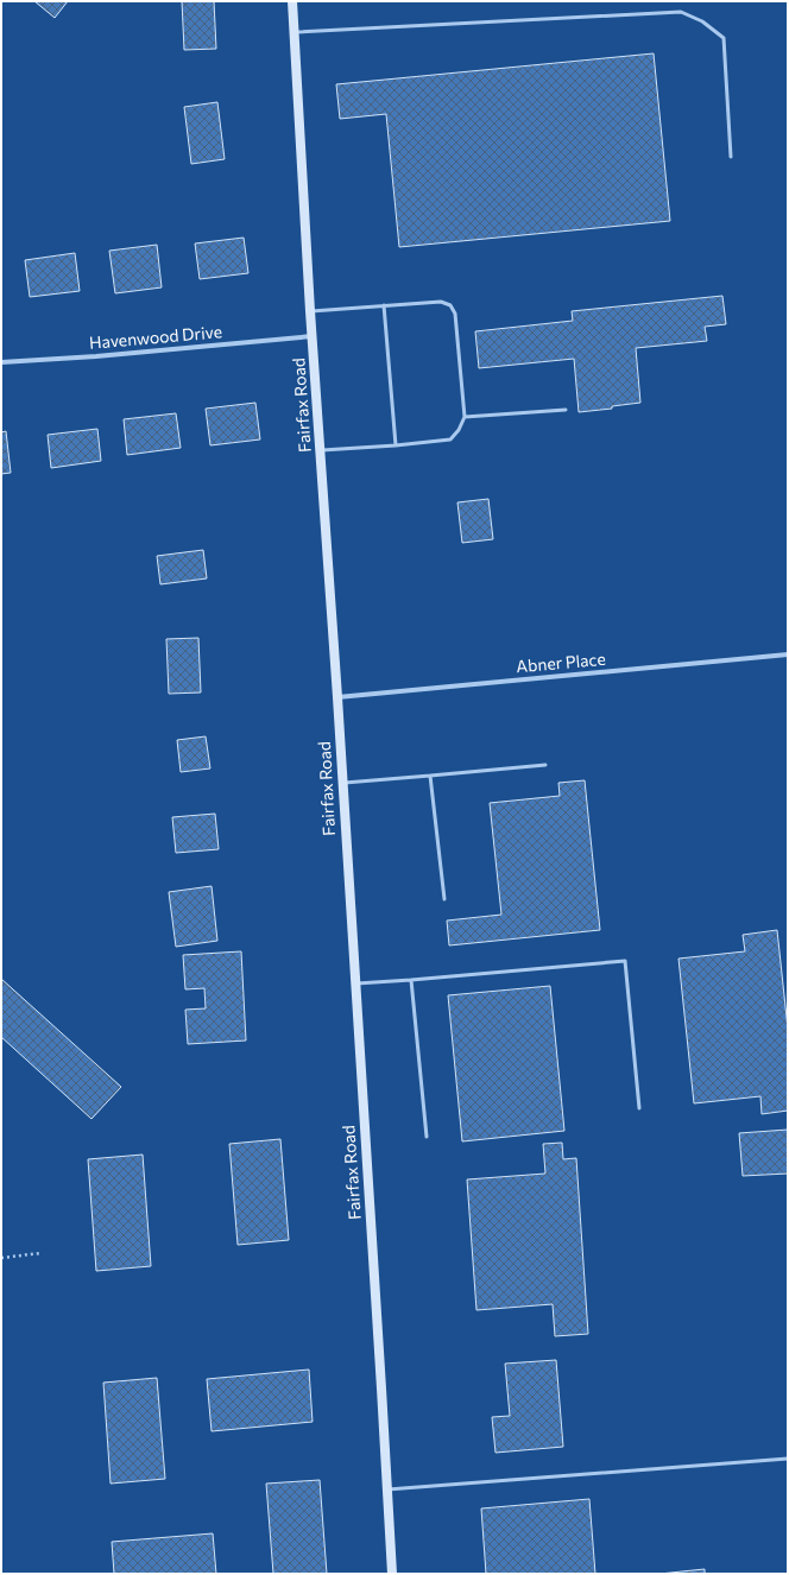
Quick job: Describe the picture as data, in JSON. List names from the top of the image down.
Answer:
{
  "streets": {
    "street": ["Havenwood Drive", "Fairfax Road", "Abner Place"]
  },
  "crossings": [
    ["Havenwood Drive", "Fairfax Road"],
    ["Fairfax Road", "Abner Place"]
  ]
}
